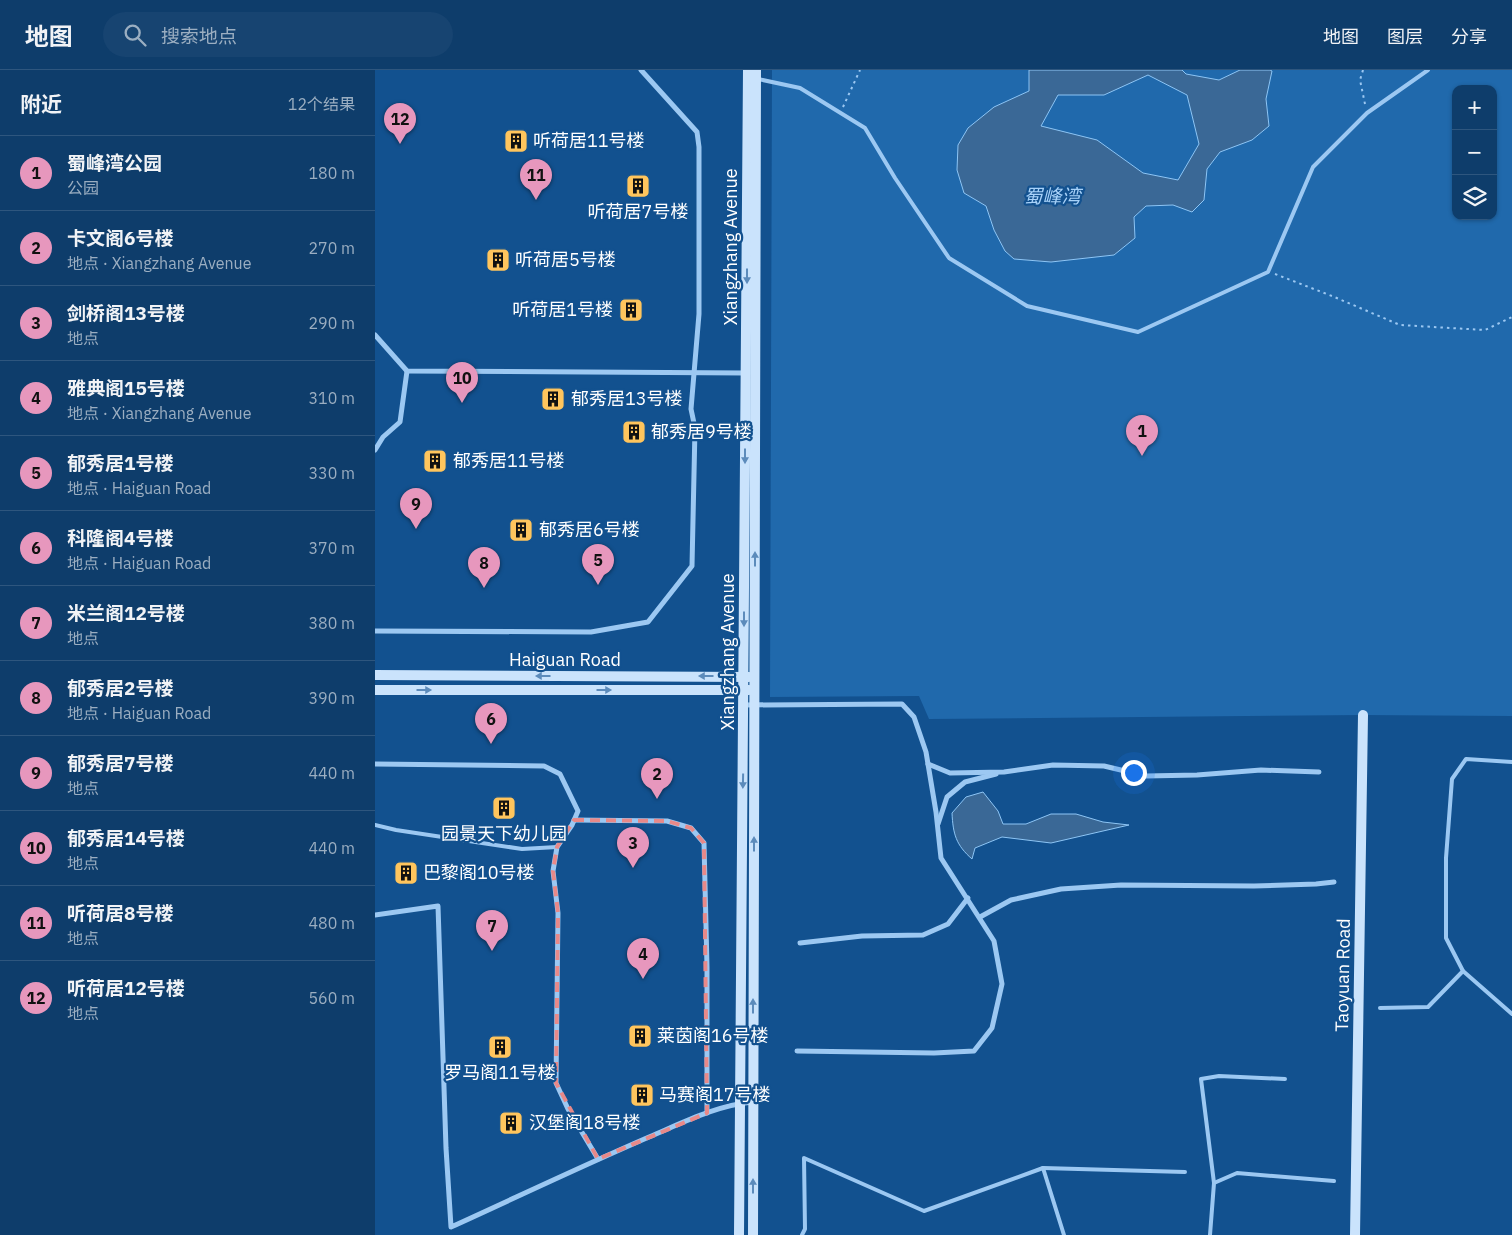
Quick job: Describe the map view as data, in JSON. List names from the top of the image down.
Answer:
{
  "streets": {
    "street": ["Xiangzhang Avenue", "Haiguan Road", "Taoyuan Road"]
  },
  "crossings": [
    ["Xiangzhang Avenue", "Haiguan Road"]
  ],
  "water": ["蜀峰湾"],
  "places": {
    "building": [
      "听荷居11号楼",
      "听荷居7号楼",
      "听荷居5号楼",
      "听荷居1号楼",
      "郁秀居13号楼",
      "郁秀居9号楼",
      "郁秀居11号楼",
      "郁秀居6号楼",
      "园景天下幼儿园",
      "巴黎阁10号楼",
      "莱茵阁16号楼",
      "罗马阁11号楼",
      "马赛阁17号楼",
      "汉堡阁18号楼"
    ]
  },
  "page": {
    "header": "地图",
    "search": "搜索地点",
    "nav": ["地图", "图层", "分享"],
    "heading": ["附近", "12个结果"],
    "map_buttons": ["+", "−"],
    "pins": [
      "12",
      "11",
      "10",
      "1",
      "9",
      "5",
      "8",
      "6",
      "2",
      "3",
      "7",
      "4"
    ],
    "list": [
      {
        "mark": "1",
        "name": "蜀峰湾公园",
        "note": "公园",
        "value": "180 m"
      },
      {
        "mark": "2",
        "name": "卡文阁6号楼",
        "note": "地点 · Xiangzhang Avenue",
        "value": "270 m"
      },
      {
        "mark": "3",
        "name": "剑桥阁13号楼",
        "note": "地点",
        "value": "290 m"
      },
      {
        "mark": "4",
        "name": "雅典阁15号楼",
        "note": "地点 · Xiangzhang Avenue",
        "value": "310 m"
      },
      {
        "mark": "5",
        "name": "郁秀居1号楼",
        "note": "地点 · Haiguan Road",
        "value": "330 m"
      },
      {
        "mark": "6",
        "name": "科隆阁4号楼",
        "note": "地点 · Haiguan Road",
        "value": "370 m"
      },
      {
        "mark": "7",
        "name": "米兰阁12号楼",
        "note": "地点",
        "value": "380 m"
      },
      {
        "mark": "8",
        "name": "郁秀居2号楼",
        "note": "地点 · Haiguan Road",
        "value": "390 m"
      },
      {
        "mark": "9",
        "name": "郁秀居7号楼",
        "note": "地点",
        "value": "440 m"
      },
      {
        "mark": "10",
        "name": "郁秀居14号楼",
        "note": "地点",
        "value": "440 m"
      },
      {
        "mark": "11",
        "name": "听荷居8号楼",
        "note": "地点",
        "value": "480 m"
      },
      {
        "mark": "12",
        "name": "听荷居12号楼",
        "note": "地点",
        "value": "560 m"
      }
    ]
  }
}
